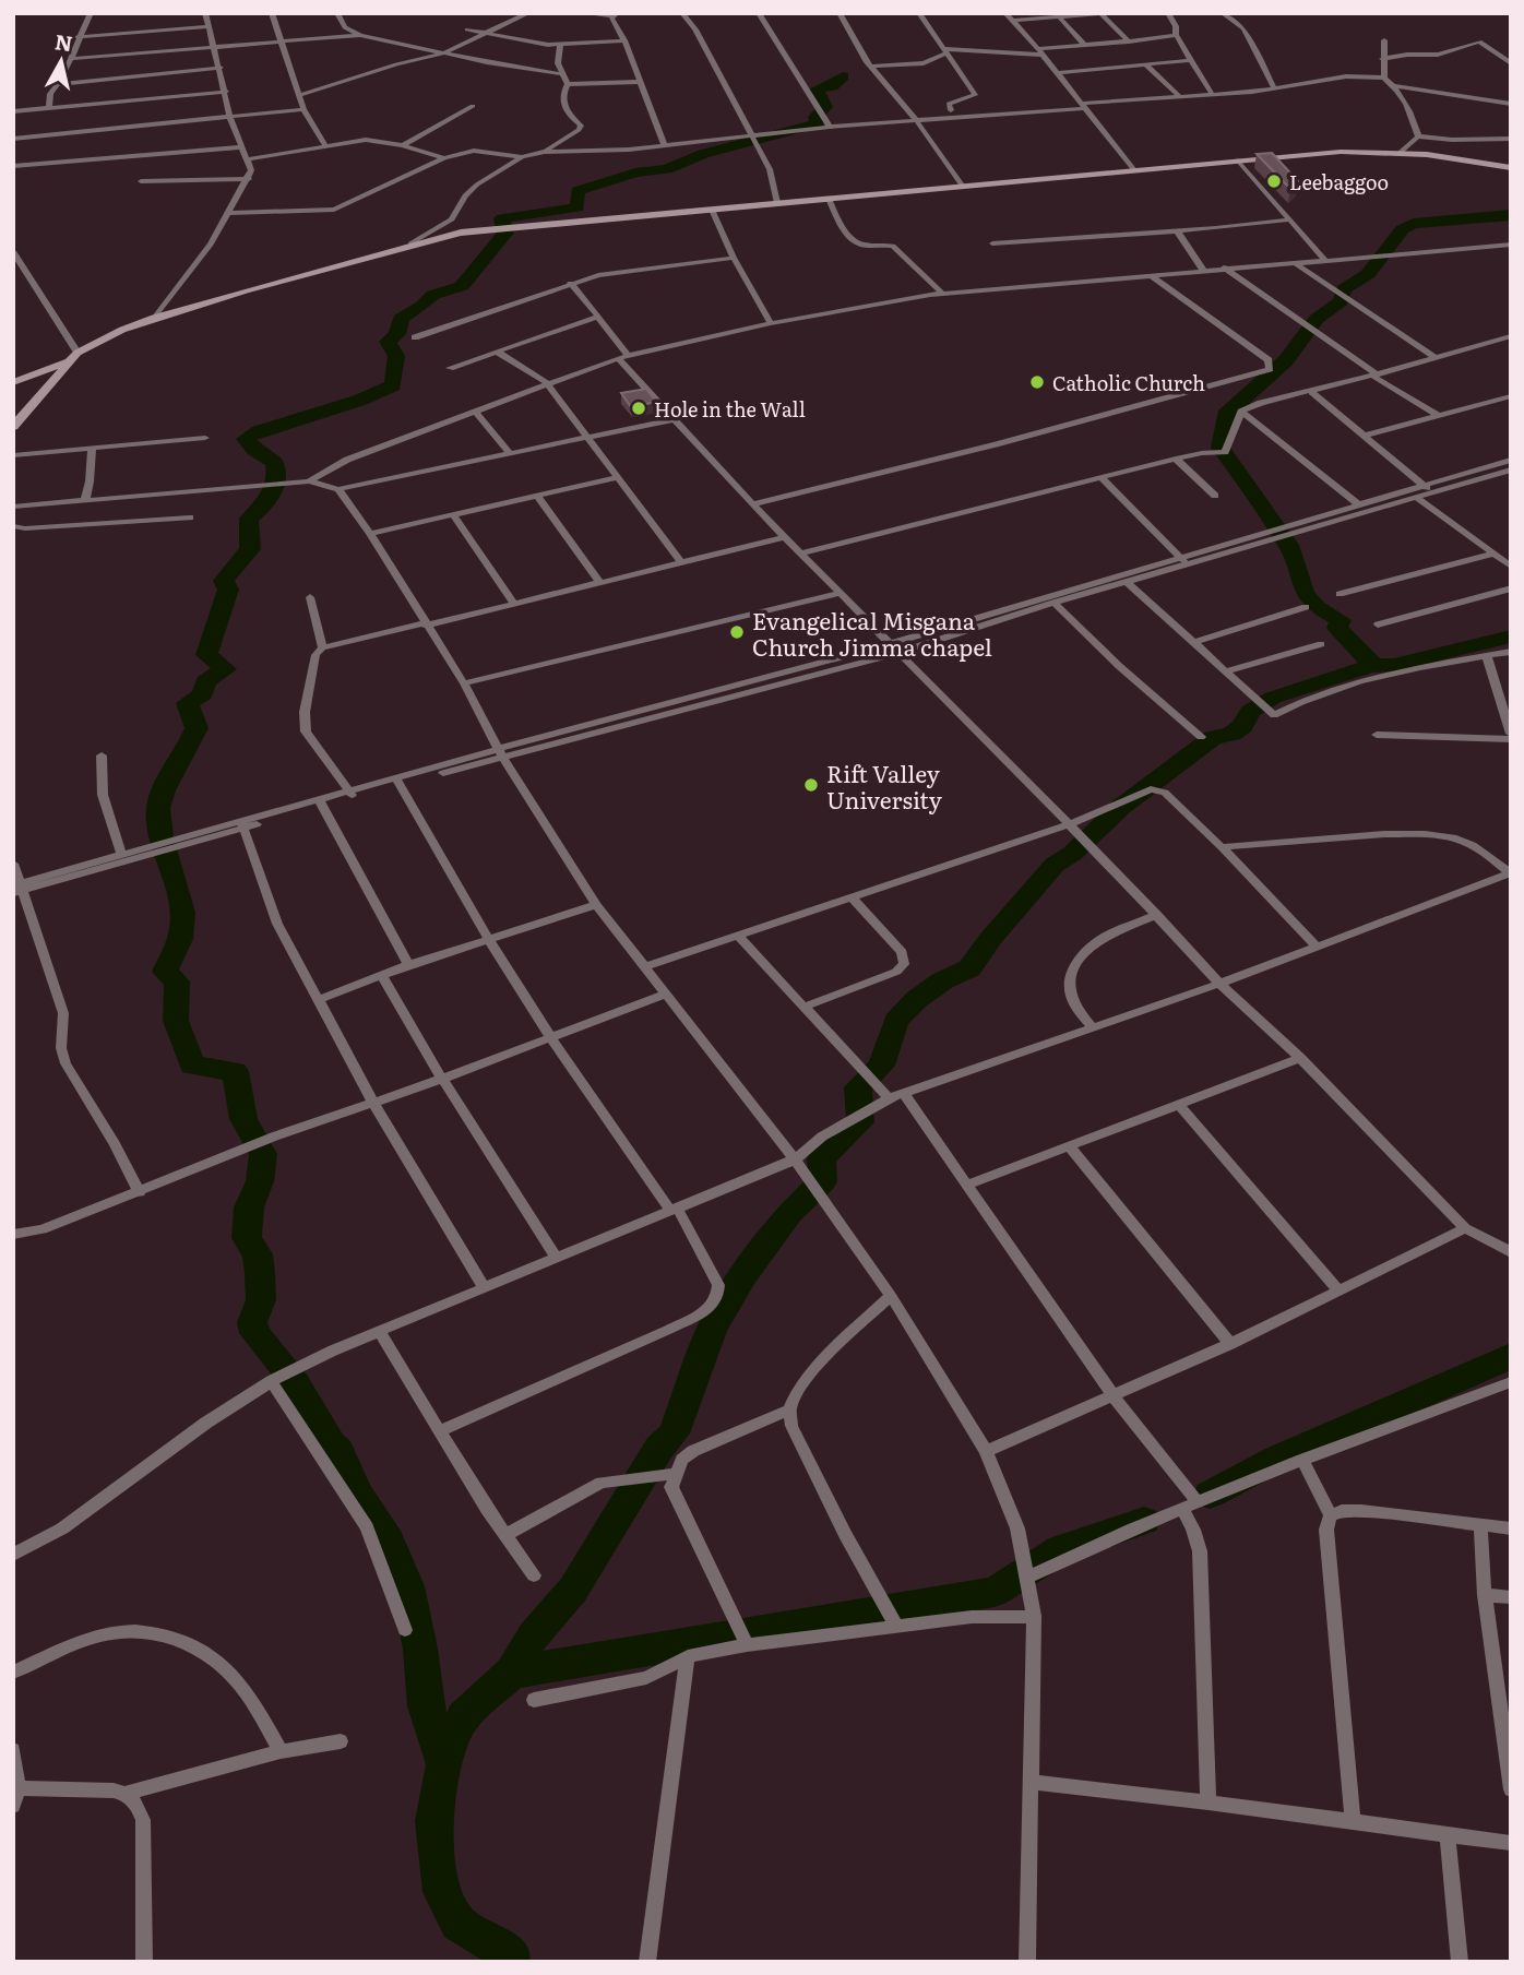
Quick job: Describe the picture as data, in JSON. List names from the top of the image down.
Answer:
{
  "places": [
    "Leebaggoo",
    "Catholic Church",
    "Hole in the Wall",
    "Evangelical Misgana Church Jimma chapel",
    "Rift Valley University"
  ],
  "north": "top"
}
